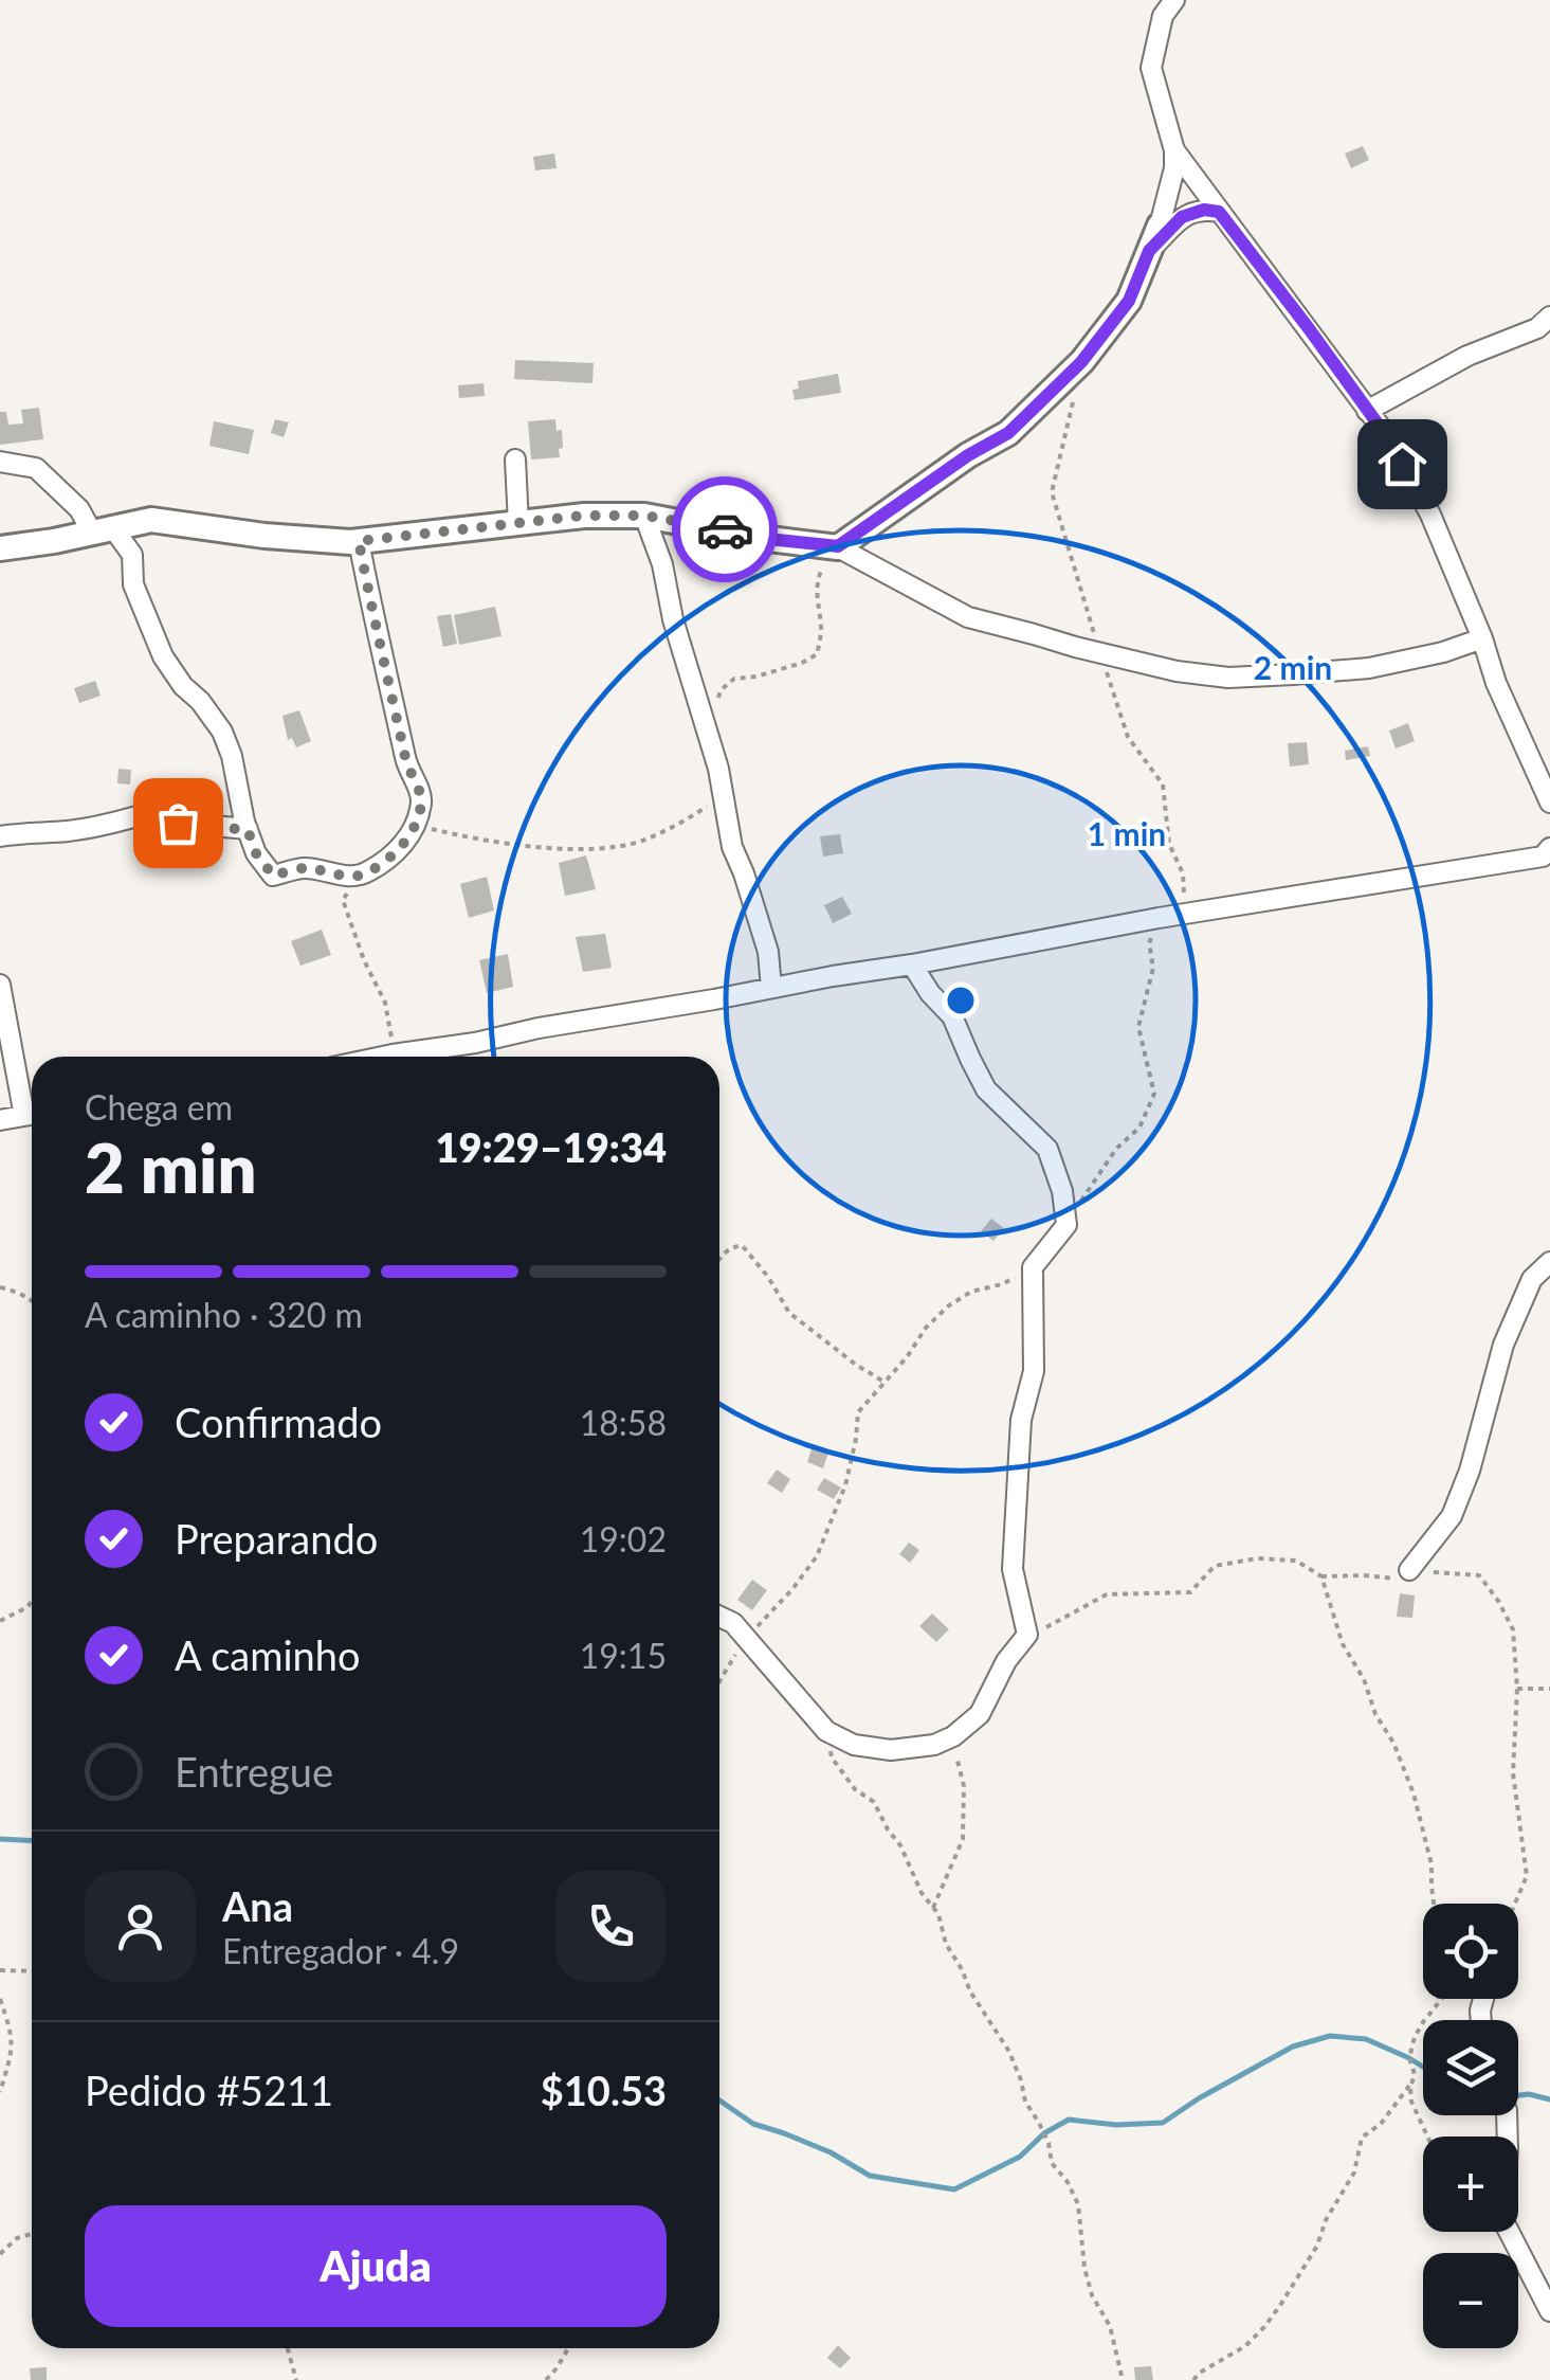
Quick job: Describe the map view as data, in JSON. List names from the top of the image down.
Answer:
{
  "page": {
    "heading": ["2 min", "Chega em", "19:29–19:34"],
    "panel": [
      "Ana",
      "Entregador · 4.9",
      "Pedido #5211",
      "$10.53"
    ],
    "bar": "A caminho · 320 m",
    "list": [
      ["Confirmado", "18:58"],
      ["Preparando", "19:02"],
      ["A caminho", "19:15"],
      "Entregue"
    ],
    "map_buttons": ["+", "−"],
    "buttons": "Ajuda"
  },
  "rings": ["2 min", "1 min"]
}
